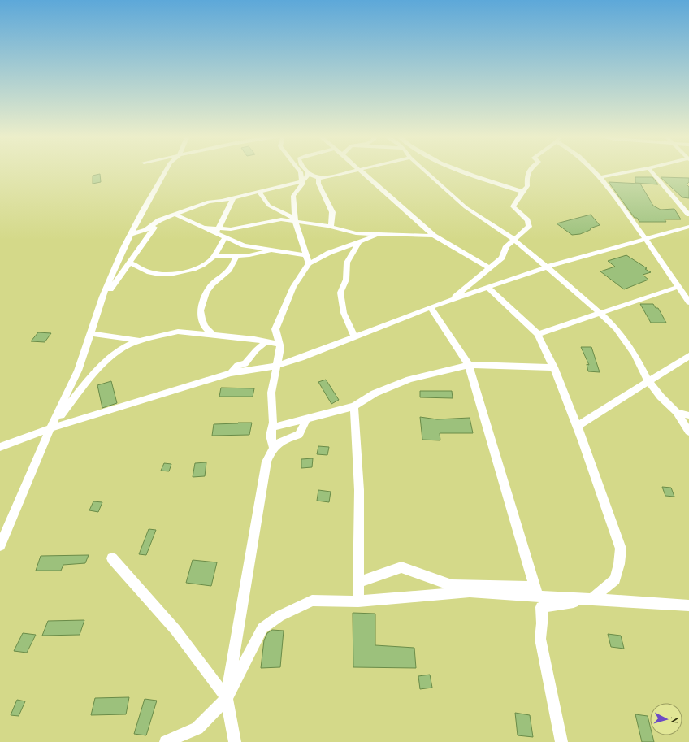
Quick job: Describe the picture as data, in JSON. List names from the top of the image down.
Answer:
{
  "north": "right"
}
